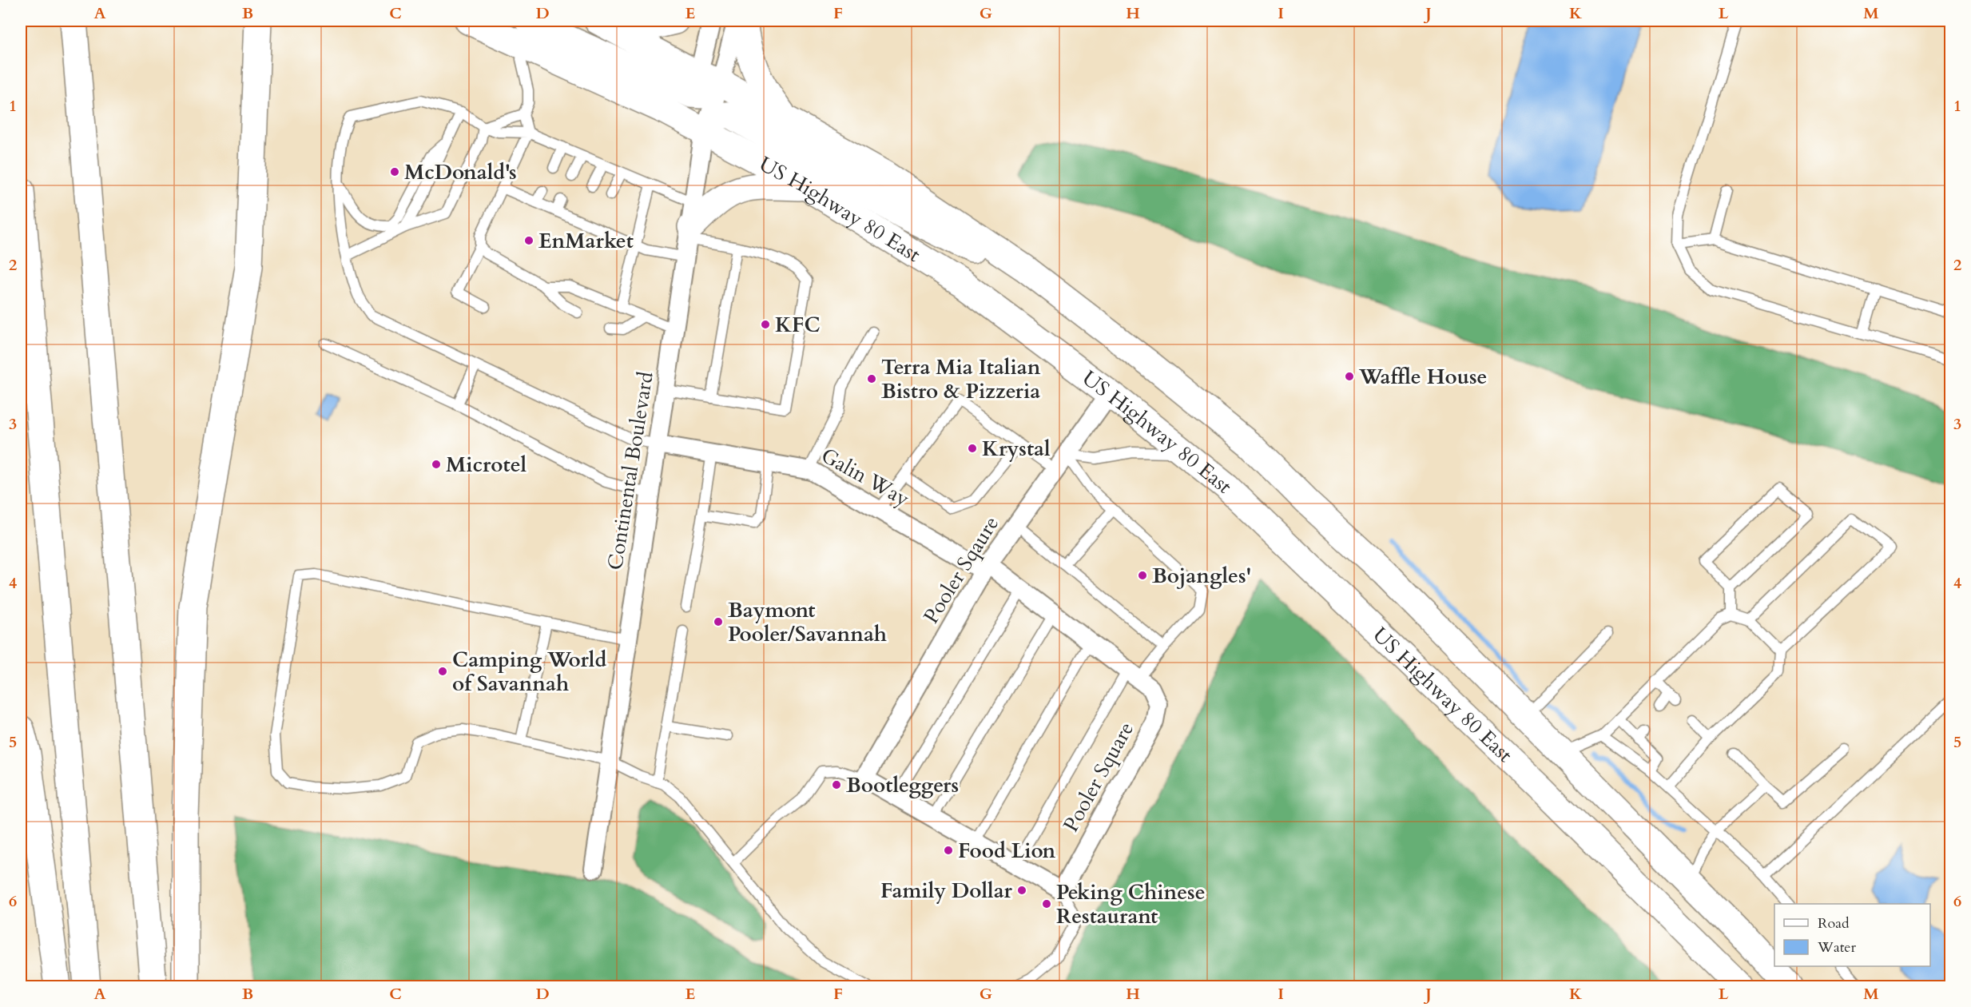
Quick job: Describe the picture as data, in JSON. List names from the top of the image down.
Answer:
{
  "streets": {
    "main road": ["US Highway 80 East"],
    "street": [
      "Continental Boulevard",
      "Galin Way",
      "Pooler Sqaure",
      "Pooler Square"
    ]
  },
  "crossings": [
    ["US Highway 80 East", "Continental Boulevard"],
    ["US Highway 80 East", "Pooler Sqaure"],
    ["Continental Boulevard", "Galin Way"],
    ["Galin Way", "Pooler Sqaure"],
    ["Galin Way", "Pooler Square"],
    ["Pooler Sqaure", "Pooler Square"]
  ],
  "places": [
    "McDonald's",
    "EnMarket",
    "KFC",
    "Waffle House",
    "Terra Mia Italian Bistro & Pizzeria",
    "Krystal",
    "Microtel",
    "Bojangles'",
    "Baymont Pooler/Savannah",
    "Camping World of Savannah",
    "Bootleggers",
    "Food Lion",
    "Family Dollar",
    "Peking Chinese Restaurant"
  ],
  "legend": ["Road", "Water"],
  "grid": {
    "columns": [
      "A",
      "B",
      "C",
      "D",
      "E",
      "F",
      "G",
      "H",
      "I",
      "J",
      "K",
      "L",
      "M"
    ],
    "rows": [
      "1",
      "2",
      "3",
      "4",
      "5",
      "6"
    ]
  }
}
